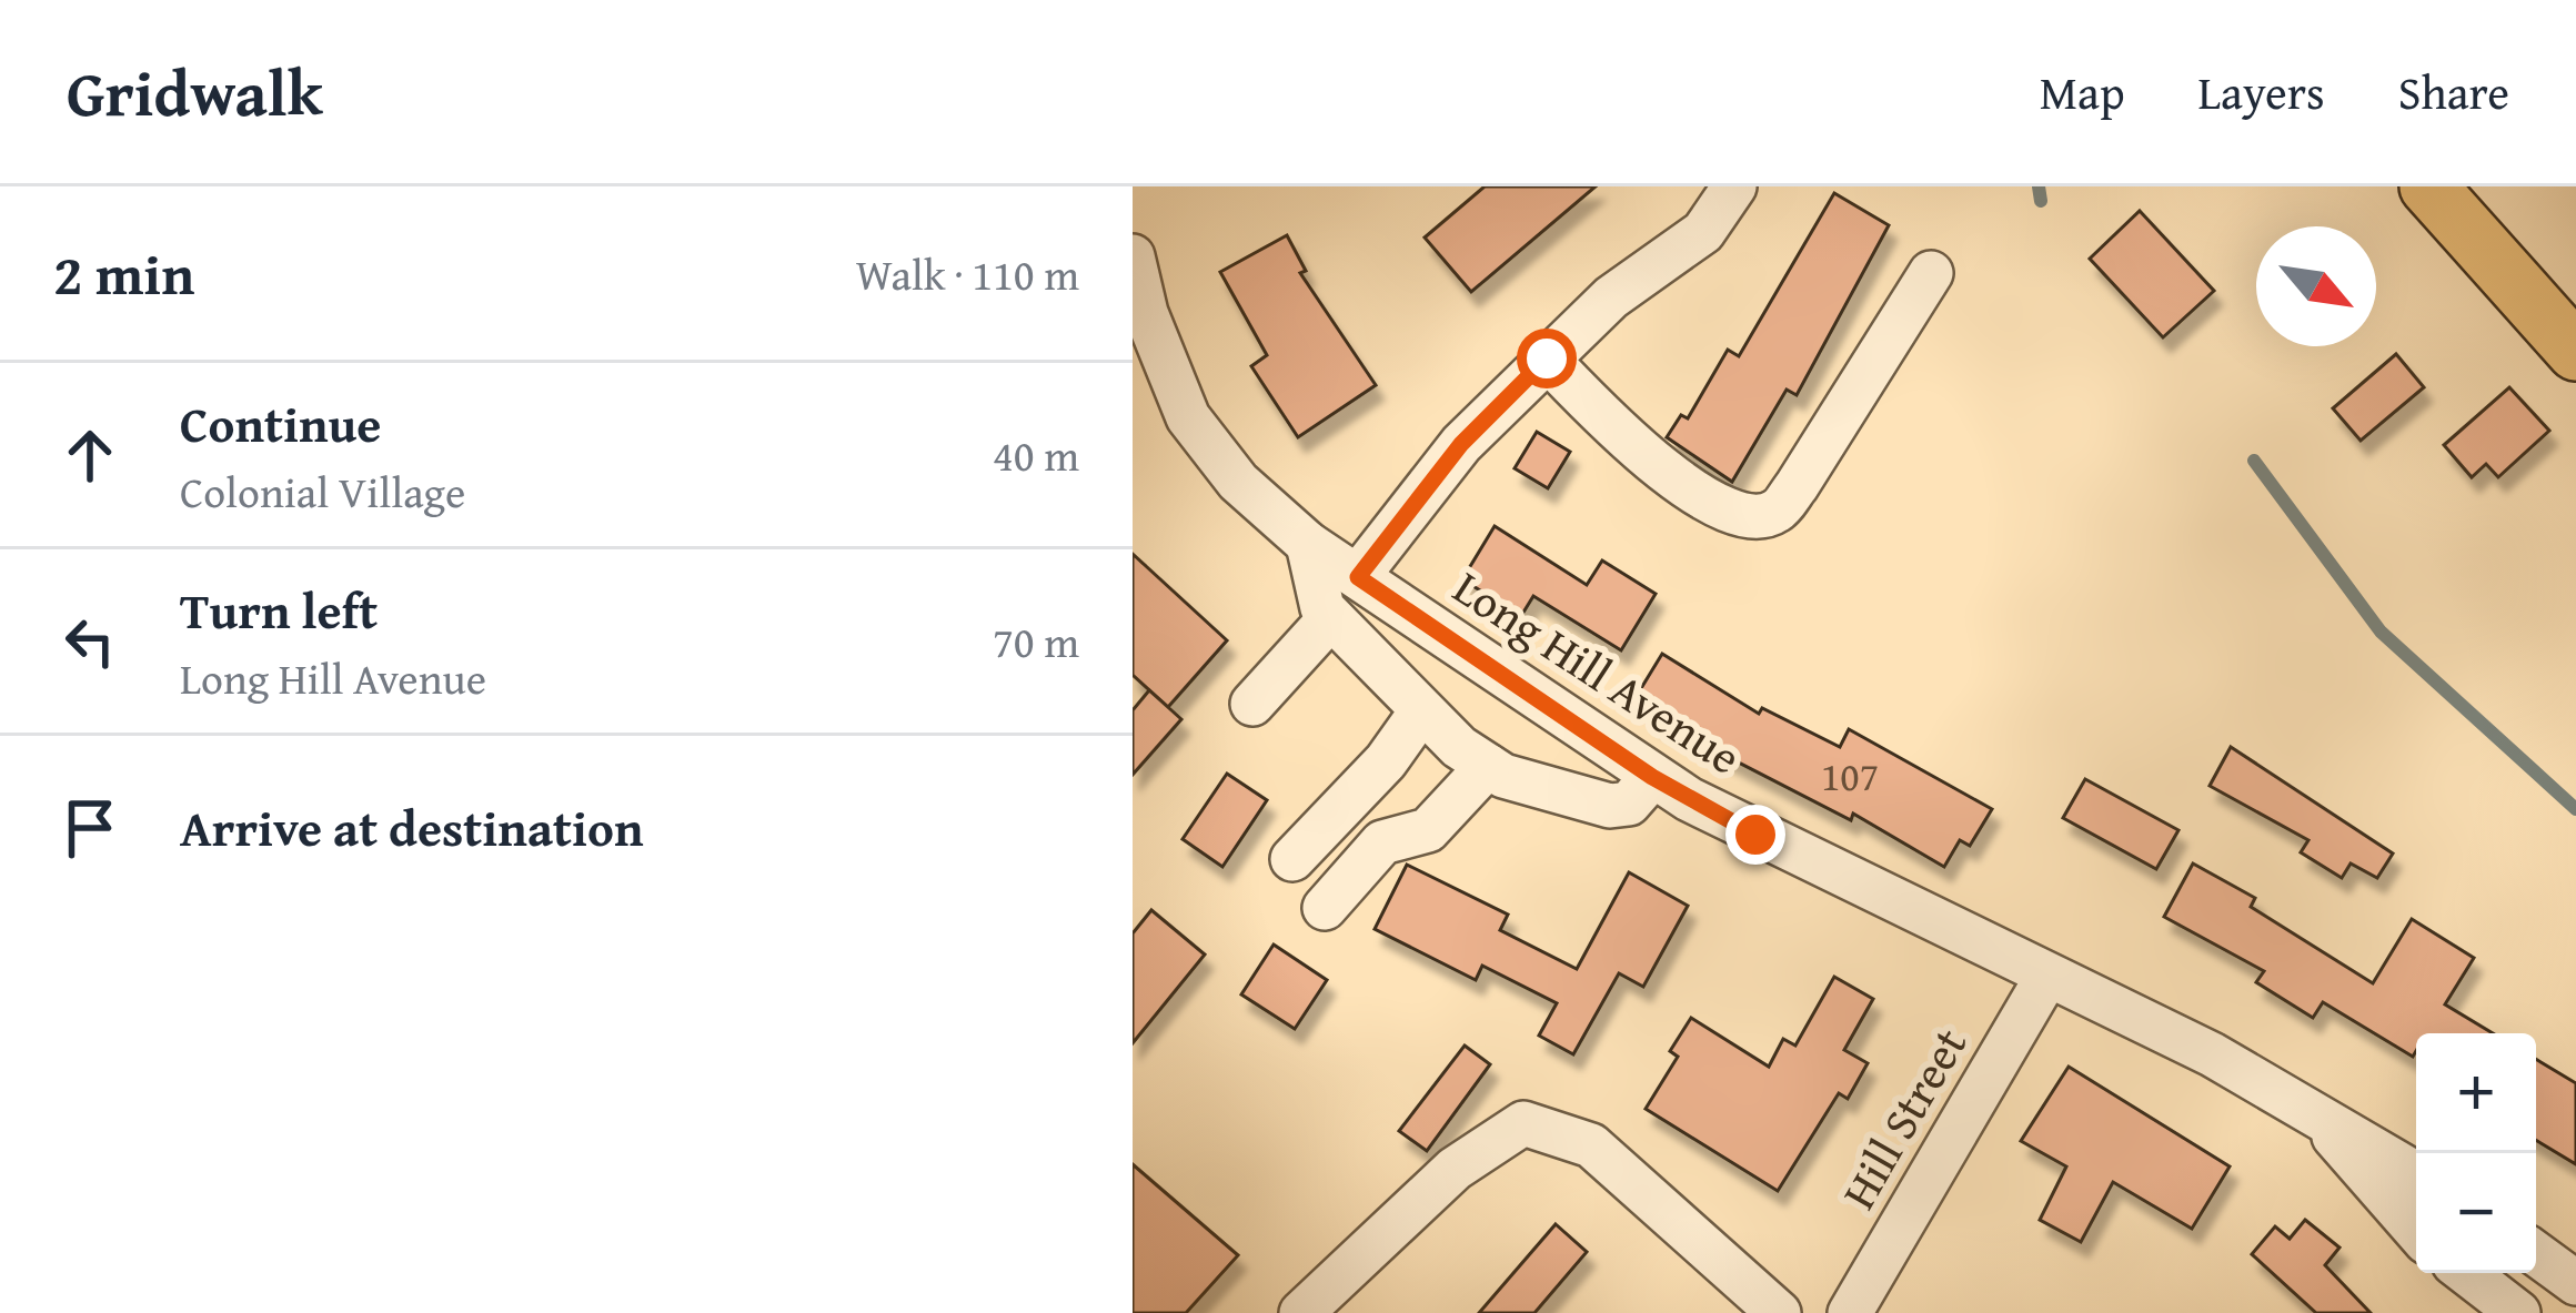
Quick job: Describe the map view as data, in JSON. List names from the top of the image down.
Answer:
{
  "streets": {
    "street": ["Long Hill Avenue", "Hill Street"]
  },
  "crossings": [
    ["Long Hill Avenue", "Hill Street"]
  ],
  "house_numbers": ["107"],
  "north": "bottom right",
  "page": {
    "header": "Gridwalk",
    "nav": ["Map", "Layers", "Share"],
    "heading": ["2 min", "Walk · 110 m"],
    "list": [
      ["Continue", "Colonial Village", "40 m"],
      ["Turn left", "Long Hill Avenue", "70 m"],
      "Arrive at destination"
    ],
    "map_buttons": ["+", "−"]
  }
}
